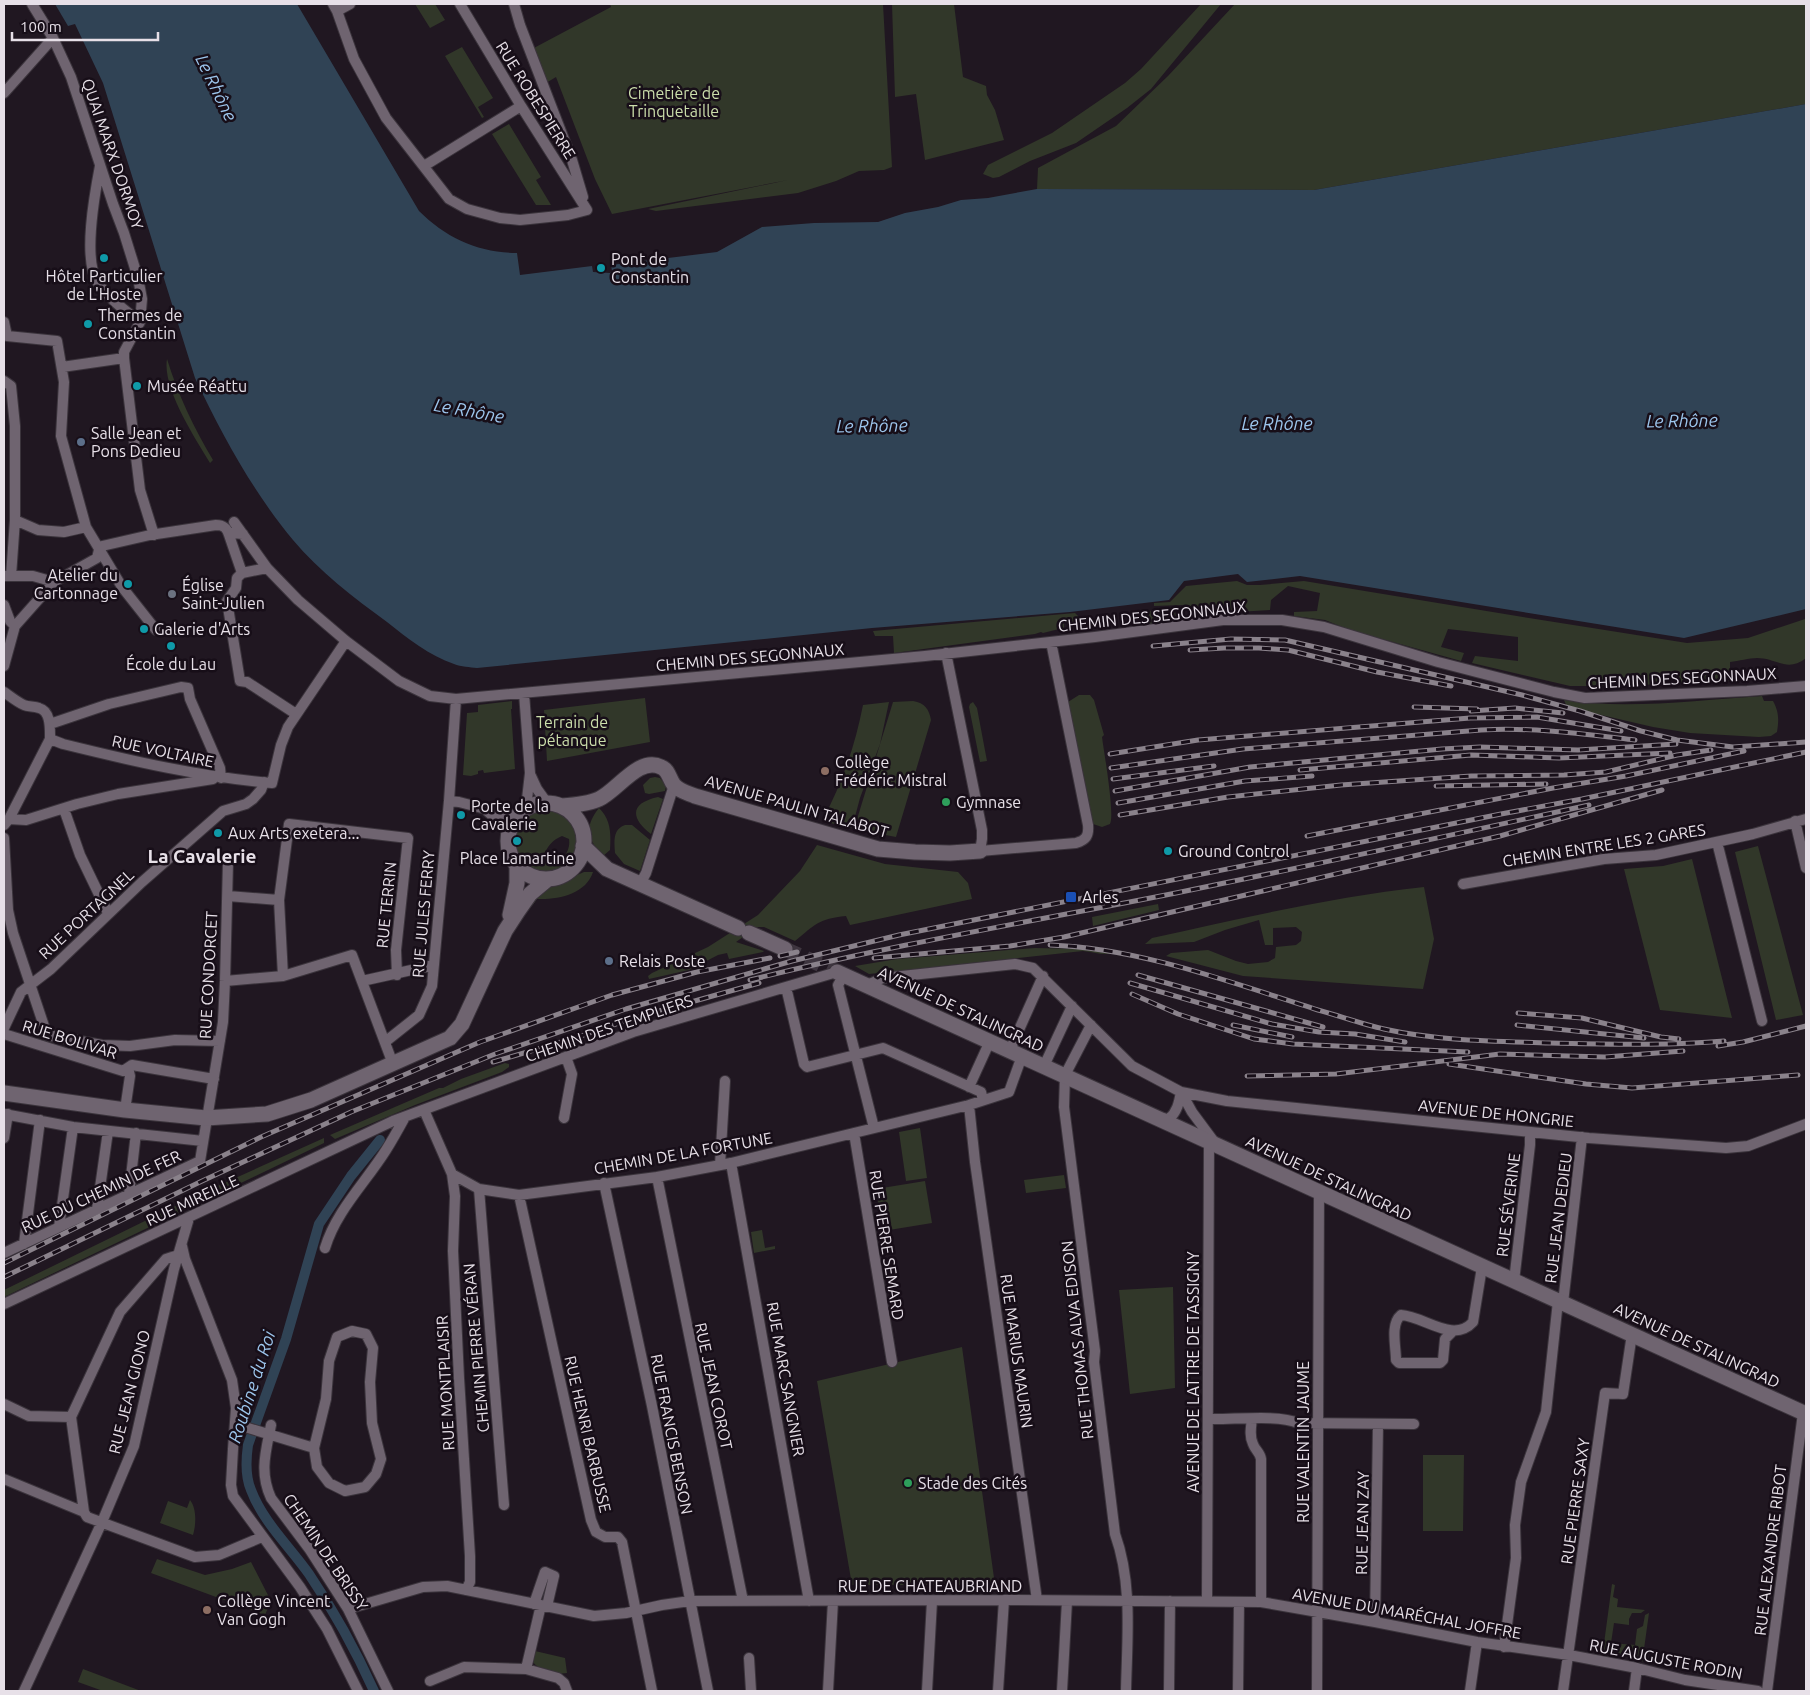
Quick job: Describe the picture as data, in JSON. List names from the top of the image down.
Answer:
{
  "streets": {
    "main road": ["AVENUE PAULIN TALABOT", "AVENUE DE STALINGRAD"],
    "street": [
      "RUE ROBESPIERRE",
      "QUAI MARX DORMOY",
      "CHEMIN DES SEGONNAUX",
      "RUE VOLTAIRE",
      "CHEMIN ENTRE LES 2 GARES",
      "RUE TERRIN",
      "RUE PORTAGNEL",
      "RUE JULES FERRY",
      "RUE CONDORCET",
      "CHEMIN DES TEMPLIERS",
      "RUE BOLIVAR",
      "AVENUE DE HONGRIE",
      "CHEMIN DE LA FORTUNE",
      "RUE DU CHEMIN DE FER",
      "RUE MIREILLE",
      "RUE SÉVERINE",
      "RUE JEAN DEDIEU",
      "RUE PIERRE SEMARD",
      "RUE THOMAS ALVA EDISON",
      "CHEMIN PIERRE VÉRAN",
      "RUE MARIUS MAURIN",
      "AVENUE DE LATTRE DE TASSIGNY",
      "RUE MARC SANGNIER",
      "RUE MONTPLAISIR",
      "RUE JEAN COROT",
      "RUE JEAN GIONO",
      "RUE HENRI BARBUSSE",
      "RUE FRANCIS BENSON",
      "RUE VALENTIN JAUME",
      "RUE PIERRE SAXY",
      "RUE JEAN ZAY",
      "RUE ALEXANDRE RIBOT",
      "CHEMIN DE BRISSY",
      "RUE DE CHATEAUBRIAND",
      "AVENUE DU MARÉCHAL JOFFRE",
      "RUE AUGUSTE RODIN"
    ]
  },
  "crossings": [
    ["CHEMIN DES SEGONNAUX", "AVENUE PAULIN TALABOT"],
    ["CHEMIN DES SEGONNAUX", "RUE JULES FERRY"],
    ["RUE VOLTAIRE", "RUE PORTAGNEL"],
    ["RUE CONDORCET", "RUE BOLIVAR"],
    ["RUE CONDORCET", "RUE DU CHEMIN DE FER"],
    ["AVENUE DE STALINGRAD", "CHEMIN DES TEMPLIERS"],
    ["AVENUE DE STALINGRAD", "AVENUE DE HONGRIE"],
    ["AVENUE DE STALINGRAD", "CHEMIN DE LA FORTUNE"],
    ["AVENUE DE STALINGRAD", "RUE SÉVERINE"],
    ["AVENUE DE STALINGRAD", "RUE JEAN DEDIEU"],
    ["AVENUE DE STALINGRAD", "RUE THOMAS ALVA EDISON"],
    ["AVENUE DE STALINGRAD", "AVENUE DE LATTRE DE TASSIGNY"],
    ["AVENUE DE STALINGRAD", "RUE VALENTIN JAUME"],
    ["AVENUE DE STALINGRAD", "RUE PIERRE SAXY"],
    ["AVENUE DE STALINGRAD", "RUE ALEXANDRE RIBOT"],
    ["CHEMIN DES TEMPLIERS", "RUE MIREILLE"],
    ["AVENUE DE HONGRIE", "RUE SÉVERINE"],
    ["AVENUE DE HONGRIE", "RUE JEAN DEDIEU"],
    ["CHEMIN DE LA FORTUNE", "RUE PIERRE SEMARD"],
    ["CHEMIN DE LA FORTUNE", "CHEMIN PIERRE VÉRAN"],
    ["CHEMIN DE LA FORTUNE", "RUE MARIUS MAURIN"],
    ["CHEMIN DE LA FORTUNE", "RUE MARC SANGNIER"],
    ["CHEMIN DE LA FORTUNE", "RUE MONTPLAISIR"],
    ["CHEMIN DE LA FORTUNE", "RUE JEAN COROT"],
    ["CHEMIN DE LA FORTUNE", "RUE HENRI BARBUSSE"],
    ["CHEMIN DE LA FORTUNE", "RUE FRANCIS BENSON"],
    ["RUE MIREILLE", "RUE JEAN GIONO"],
    ["RUE JEAN DEDIEU", "AVENUE DU MARÉCHAL JOFFRE"],
    ["RUE THOMAS ALVA EDISON", "RUE DE CHATEAUBRIAND"],
    ["RUE MARIUS MAURIN", "RUE DE CHATEAUBRIAND"],
    ["AVENUE DE LATTRE DE TASSIGNY", "RUE DE CHATEAUBRIAND"],
    ["AVENUE DE LATTRE DE TASSIGNY", "AVENUE DU MARÉCHAL JOFFRE"],
    ["RUE MARC SANGNIER", "RUE DE CHATEAUBRIAND"],
    ["RUE MONTPLAISIR", "RUE DE CHATEAUBRIAND"],
    ["RUE JEAN COROT", "RUE DE CHATEAUBRIAND"],
    ["RUE HENRI BARBUSSE", "RUE DE CHATEAUBRIAND"],
    ["RUE FRANCIS BENSON", "RUE DE CHATEAUBRIAND"],
    ["RUE VALENTIN JAUME", "AVENUE DU MARÉCHAL JOFFRE"],
    ["RUE PIERRE SAXY", "AVENUE DU MARÉCHAL JOFFRE"],
    ["RUE PIERRE SAXY", "RUE AUGUSTE RODIN"],
    ["RUE JEAN ZAY", "AVENUE DU MARÉCHAL JOFFRE"],
    ["CHEMIN DE BRISSY", "RUE DE CHATEAUBRIAND"],
    ["RUE DE CHATEAUBRIAND", "AVENUE DU MARÉCHAL JOFFRE"],
    ["AVENUE DU MARÉCHAL JOFFRE", "RUE AUGUSTE RODIN"]
  ],
  "districts": ["La Cavalerie"],
  "water": ["Le Rhône", "Roubine du Roi"],
  "parks": ["Cimetière de Trinquetaille", "Terrain de pétanque"],
  "places": {
    "other": [
      "Hôtel Particulier de L'Hoste",
      "Pont de Constantin",
      "Thermes de Constantin",
      "Musée Réattu",
      "Salle Jean et Pons Dedieu",
      "Atelier du Cartonnage",
      "Église Saint-Julien",
      "Galerie d'Arts",
      "École du Lau",
      "Collège Frédéric Mistral",
      "Gymnase",
      "Porte de la Cavalerie",
      "Aux Arts exetera...",
      "Place Lamartine",
      "Ground Control",
      "Relais Poste",
      "Stade des Cités",
      "Collège Vincent Van Gogh"
    ],
    "transit": ["Arles"]
  },
  "scale_bar": "100 m"
}
